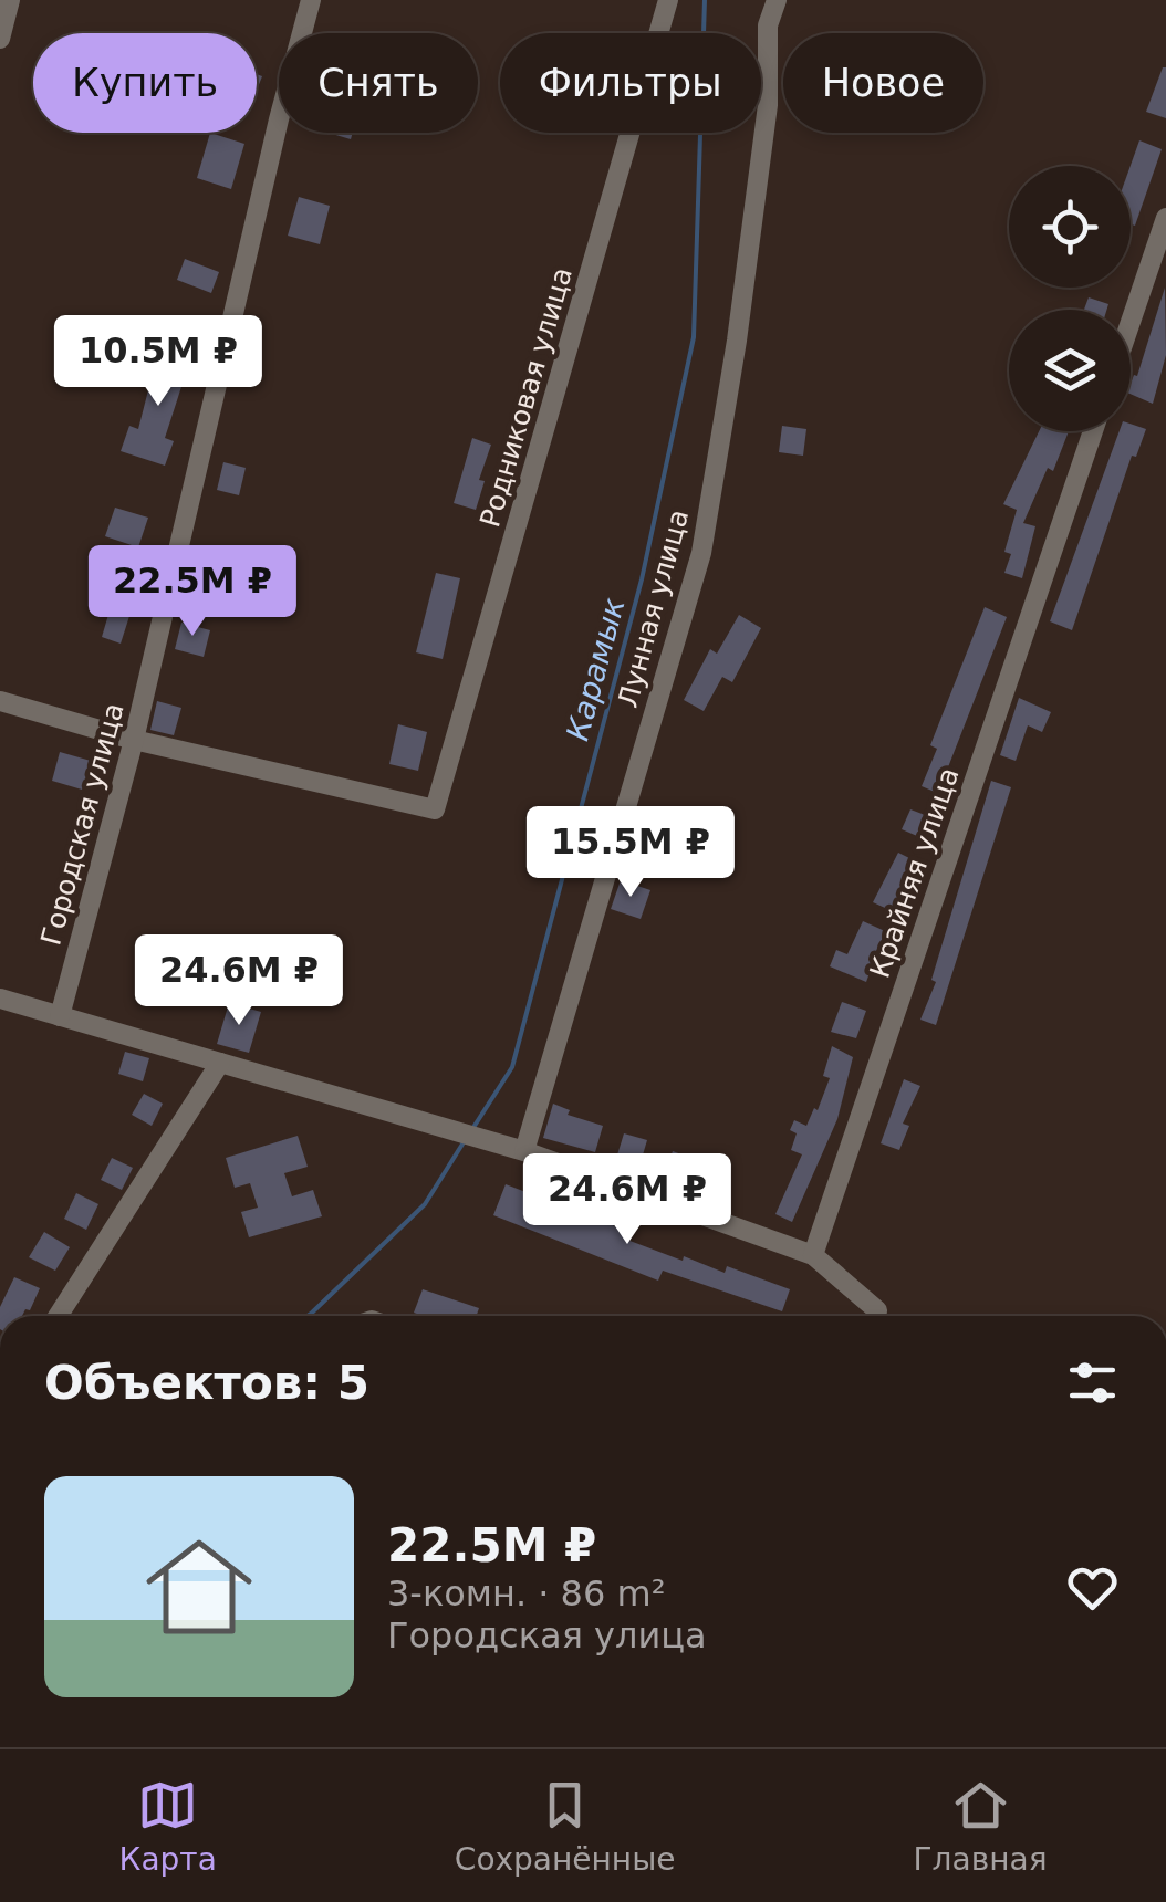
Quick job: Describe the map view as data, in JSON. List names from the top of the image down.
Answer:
{
  "streets": {
    "street": [
      "Родниковая улица",
      "Лунная улица",
      "Городская улица",
      "Крайняя улица"
    ]
  },
  "crossings": [
    ["Родниковая улица", "Городская улица"]
  ],
  "water": ["Карамык"],
  "page": {
    "chip": [
      "Купить",
      "Снять",
      "Фильтры",
      "Новое"
    ],
    "price": [
      "10.5M ₽",
      "22.5M ₽",
      "15.5M ₽",
      "24.6M ₽",
      "24.6M ₽"
    ],
    "heading": "Объектов: 5",
    "list": [
      {
        "name": "22.5M ₽",
        "note": "3-комн. · 86 m² · Городская улица"
      }
    ],
    "tabs": ["Карта", "Сохранённые", "Главная"]
  }
}
